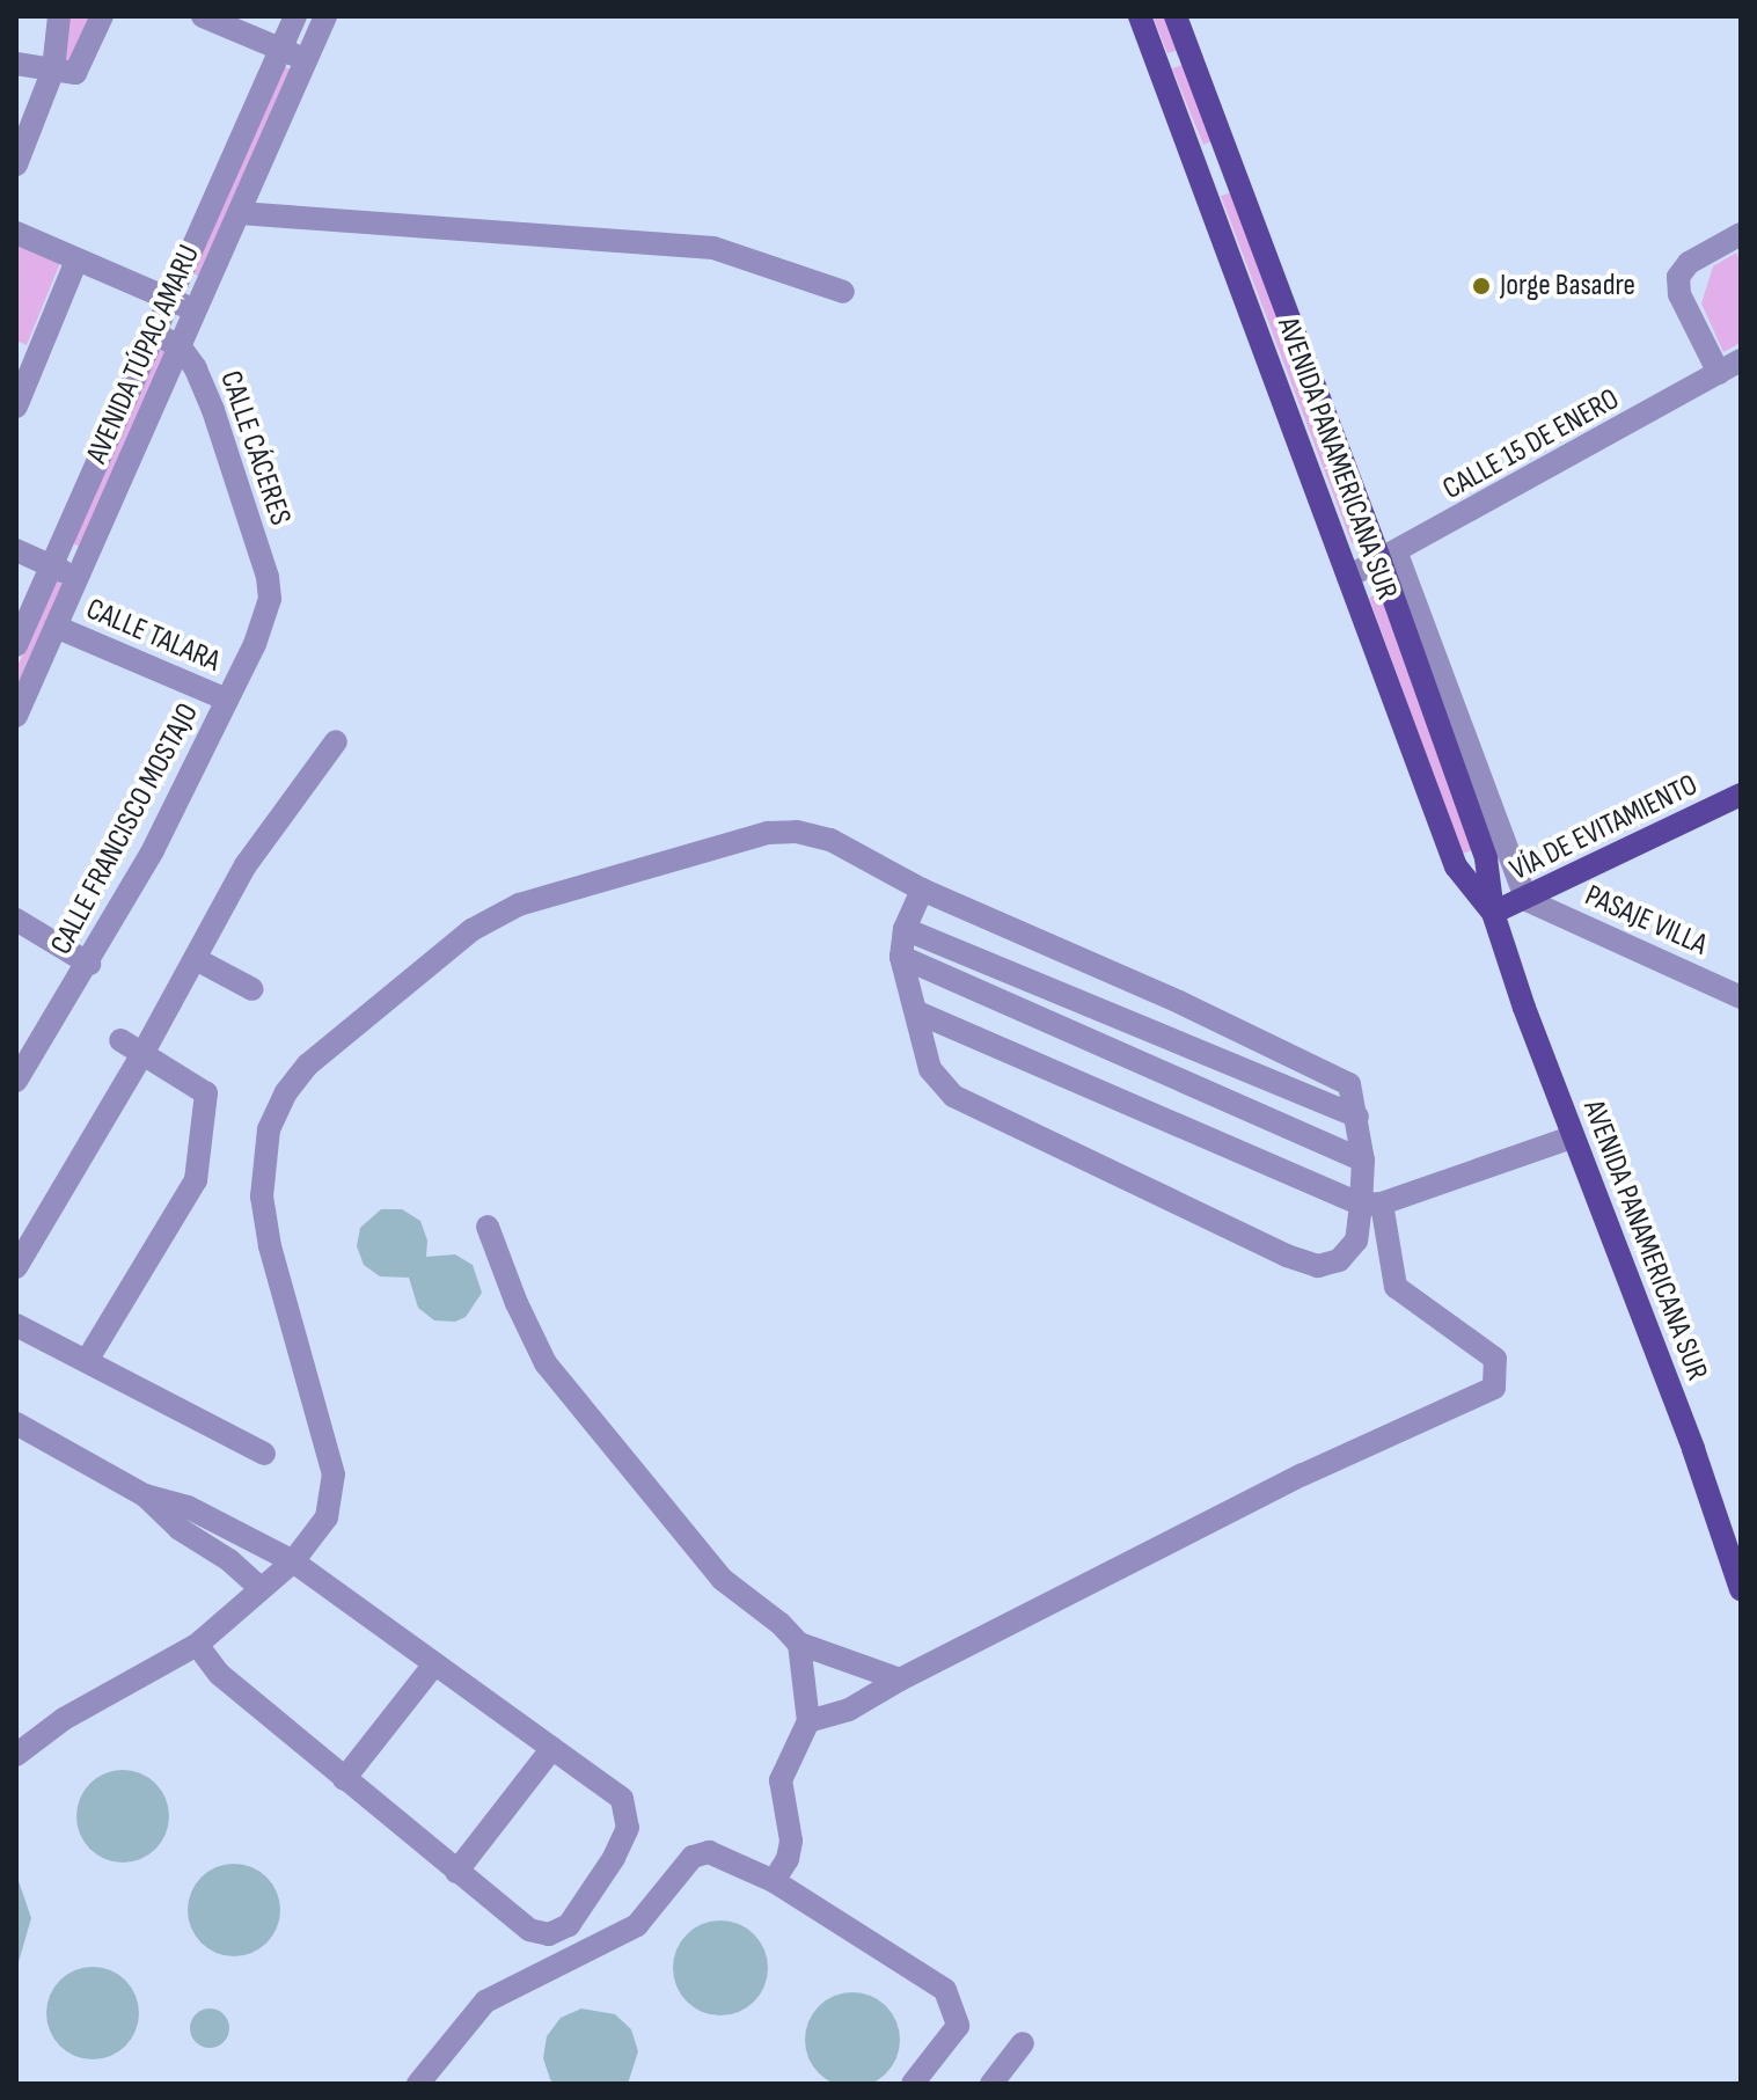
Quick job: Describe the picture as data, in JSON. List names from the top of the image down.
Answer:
{
  "streets": {
    "main road": ["AVENIDA PANAMERICANA SUR", "VÍA DE EVITAMIENTO"],
    "street": [
      "AVENIDA TÚPAC AMARU",
      "CALLE 15 DE ENERO",
      "CALLE CÁCERES",
      "CALLE TALARA",
      "CALLE FRANCISCO MOSTAJO",
      "PASAJE VILLA"
    ]
  },
  "crossings": [
    ["AVENIDA TÚPAC AMARU", "CALLE CÁCERES"],
    ["AVENIDA TÚPAC AMARU", "CALLE TALARA"],
    ["CALLE 15 DE ENERO", "AVENIDA PANAMERICANA SUR"],
    ["CALLE CÁCERES", "CALLE FRANCISCO MOSTAJO"],
    ["AVENIDA PANAMERICANA SUR", "VÍA DE EVITAMIENTO"],
    ["AVENIDA PANAMERICANA SUR", "PASAJE VILLA"],
    ["CALLE TALARA", "CALLE FRANCISCO MOSTAJO"],
    ["VÍA DE EVITAMIENTO", "PASAJE VILLA"]
  ],
  "places": ["Jorge Basadre"]
}
